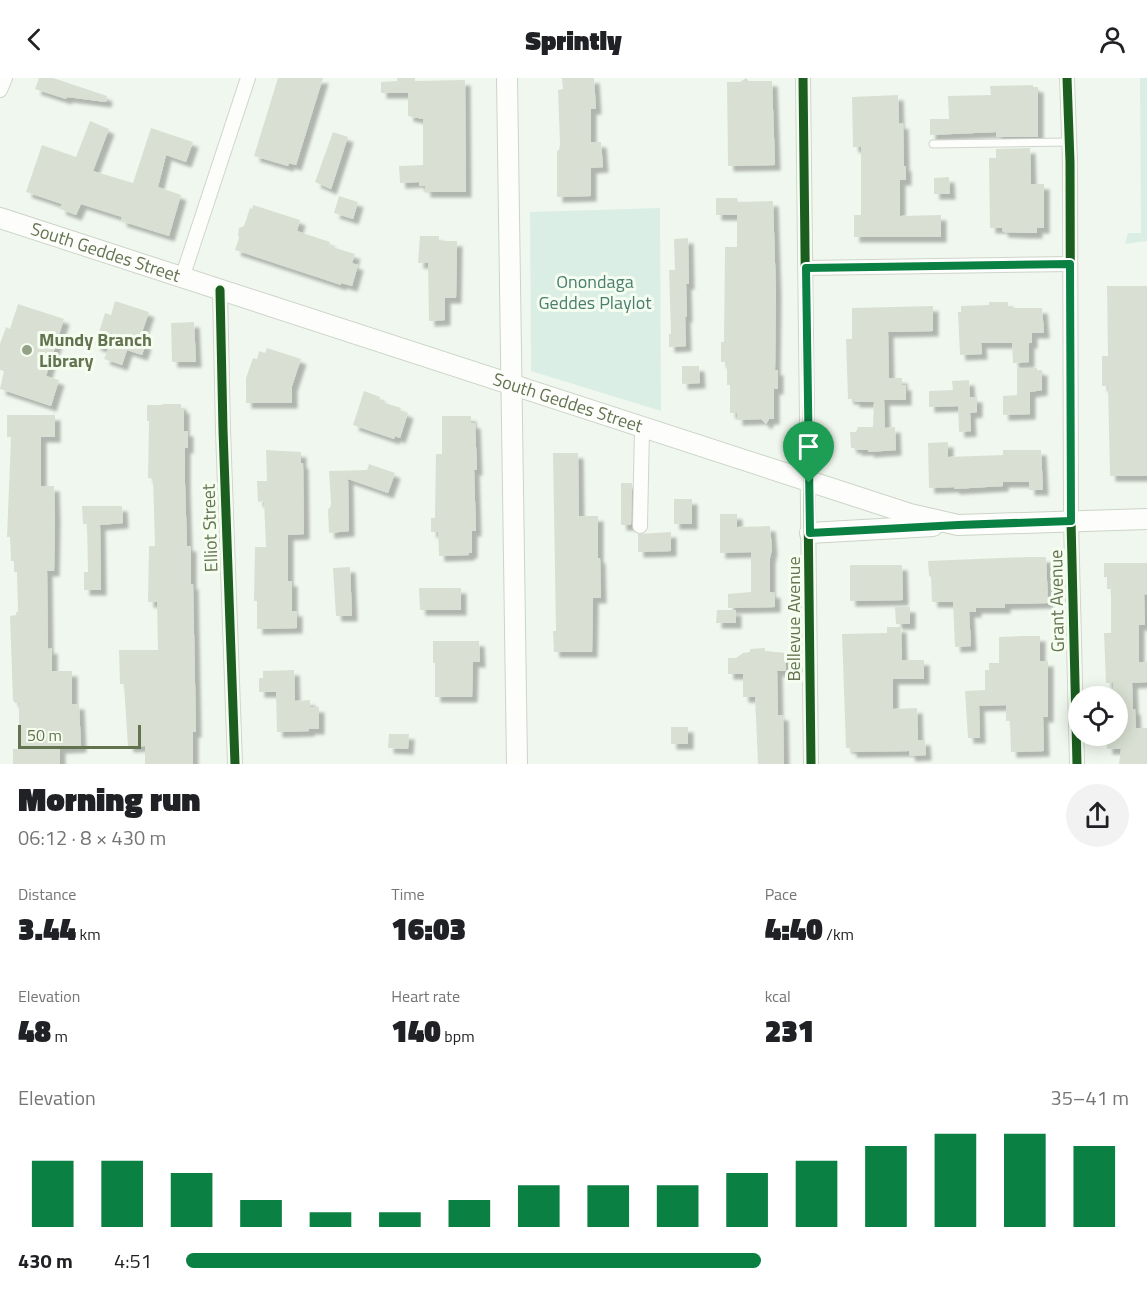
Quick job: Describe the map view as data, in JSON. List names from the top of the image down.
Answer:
{
  "streets": {
    "main road": ["South Geddes Street"],
    "street": ["Elliot Street", "Grant Avenue", "Bellevue Avenue"]
  },
  "crossings": [
    ["South Geddes Street", "Elliot Street"],
    ["South Geddes Street", "Grant Avenue"],
    ["South Geddes Street", "Bellevue Avenue"]
  ],
  "parks": ["Onondaga Geddes Playlot"],
  "places": ["Mundy Branch Library"],
  "scale_bar": "50 m",
  "page": {
    "header": "Sprintly",
    "scale": "50 m",
    "heading": ["Morning run", "06:12 · 8 × 430 m"],
    "stats": [
      ["Distance", "3.44 km"],
      ["Time", "16:03"],
      ["Pace", "4:40 /km"],
      ["Elevation", "48 m"],
      ["Heart rate", "140 bpm"],
      ["kcal", "231"]
    ],
    "chart": ["Elevation", "35–41 m"],
    "list": [
      {
        "name": "430 m",
        "note": "4:51"
      }
    ]
  }
}
